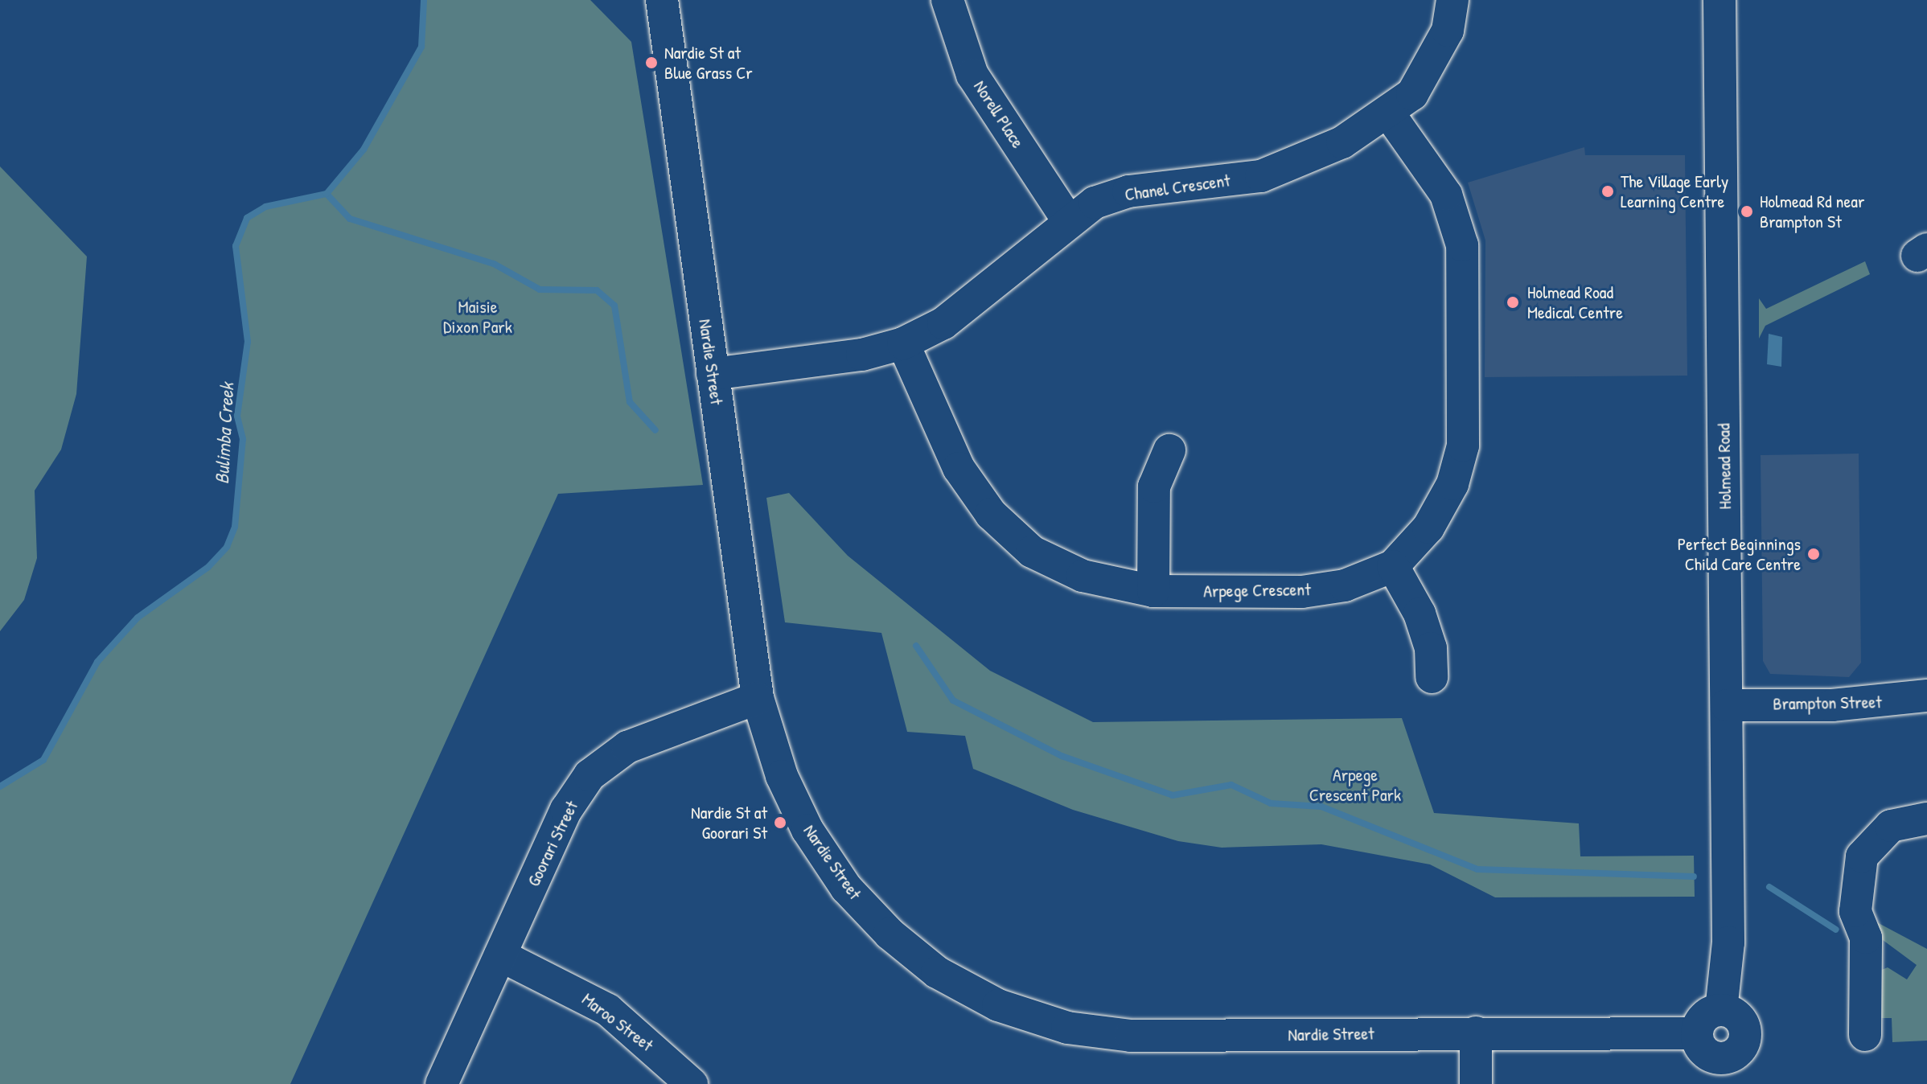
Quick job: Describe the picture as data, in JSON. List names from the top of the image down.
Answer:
{
  "streets": {
    "street": [
      "Norell Place",
      "Chanel Crescent",
      "Nardie Street",
      "Holmead Road",
      "Arpege Crescent",
      "Brampton Street",
      "Goorari Street",
      "Maroo Street"
    ]
  },
  "crossings": [
    ["Norell Place", "Chanel Crescent"],
    ["Chanel Crescent", "Nardie Street"],
    ["Chanel Crescent", "Arpege Crescent"],
    ["Nardie Street", "Holmead Road"],
    ["Nardie Street", "Goorari Street"],
    ["Holmead Road", "Brampton Street"],
    ["Goorari Street", "Maroo Street"]
  ],
  "water": ["Bulimba Creek"],
  "parks": ["Maisie Dixon Park", "Arpege Crescent Park"],
  "places": [
    "Nardie St at Blue Grass Cr",
    "The Village Early Learning Centre",
    "Holmead Rd near Brampton St",
    "Holmead Road Medical Centre",
    "Perfect Beginnings Child Care Centre",
    "Nardie St at Goorari St"
  ]
}
